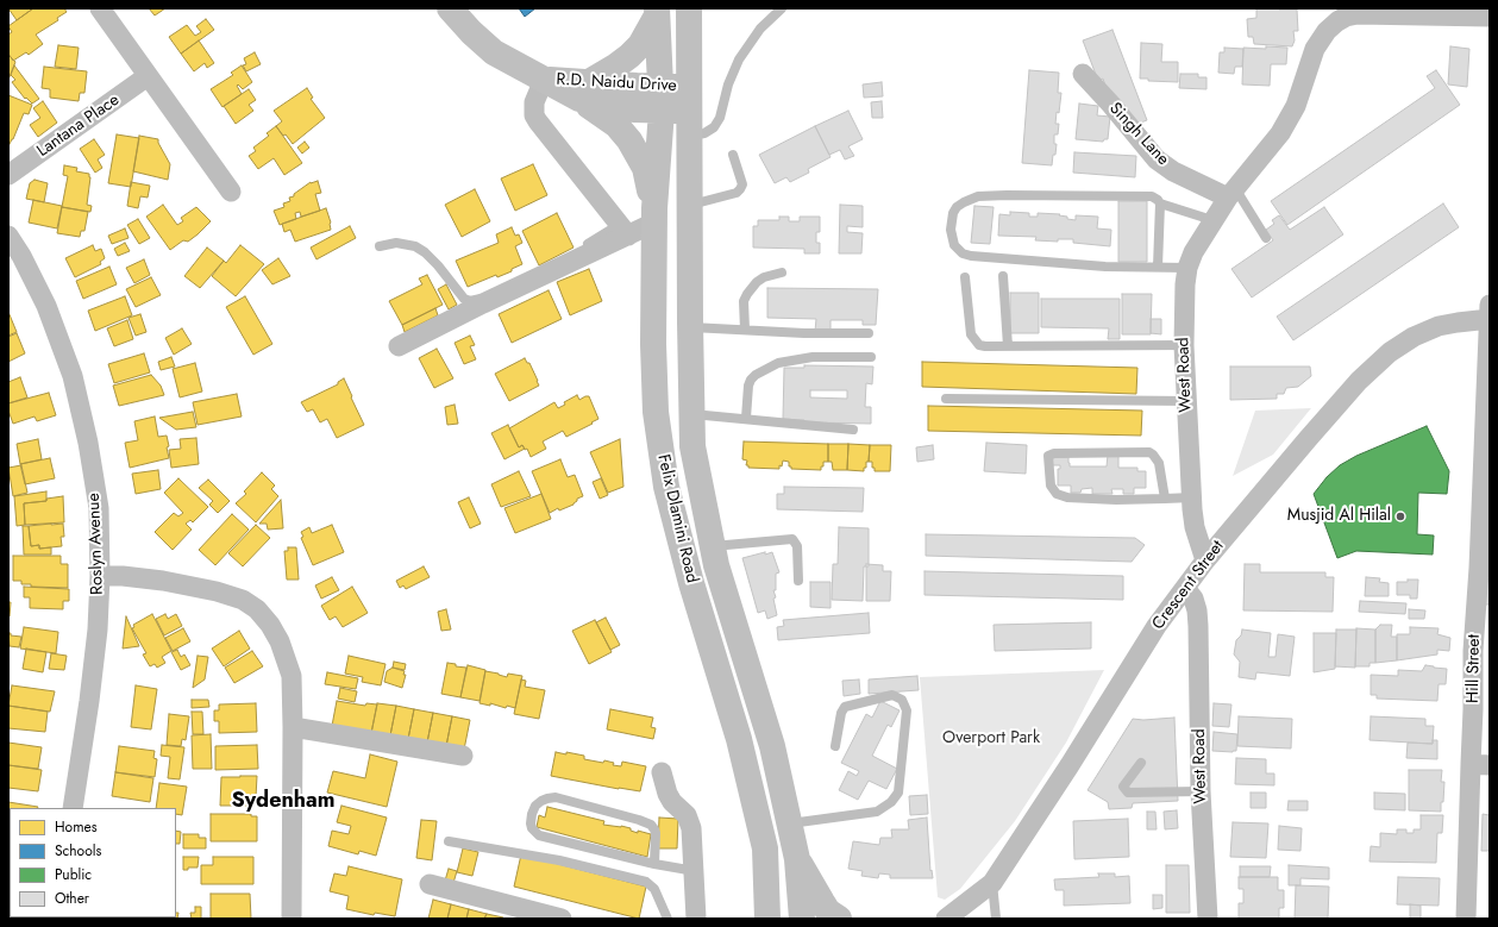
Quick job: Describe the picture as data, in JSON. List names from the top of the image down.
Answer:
{
  "streets": {
    "main road": ["R.D. Naidu Drive", "Felix Dlamini Road"],
    "street": [
      "Lantana Place",
      "Singh Lane",
      "West Road",
      "Roslyn Avenue",
      "Crescent Street",
      "Hill Street"
    ]
  },
  "crossings": [
    ["R.D. Naidu Drive", "Felix Dlamini Road"],
    ["Singh Lane", "West Road"],
    ["West Road", "Crescent Street"],
    ["Crescent Street", "Hill Street"]
  ],
  "districts": ["Sydenham"],
  "parks": ["Overport Park"],
  "places": ["Musjid Al Hilal"],
  "legend": [
    "Homes",
    "Schools",
    "Public",
    "Other"
  ]
}
